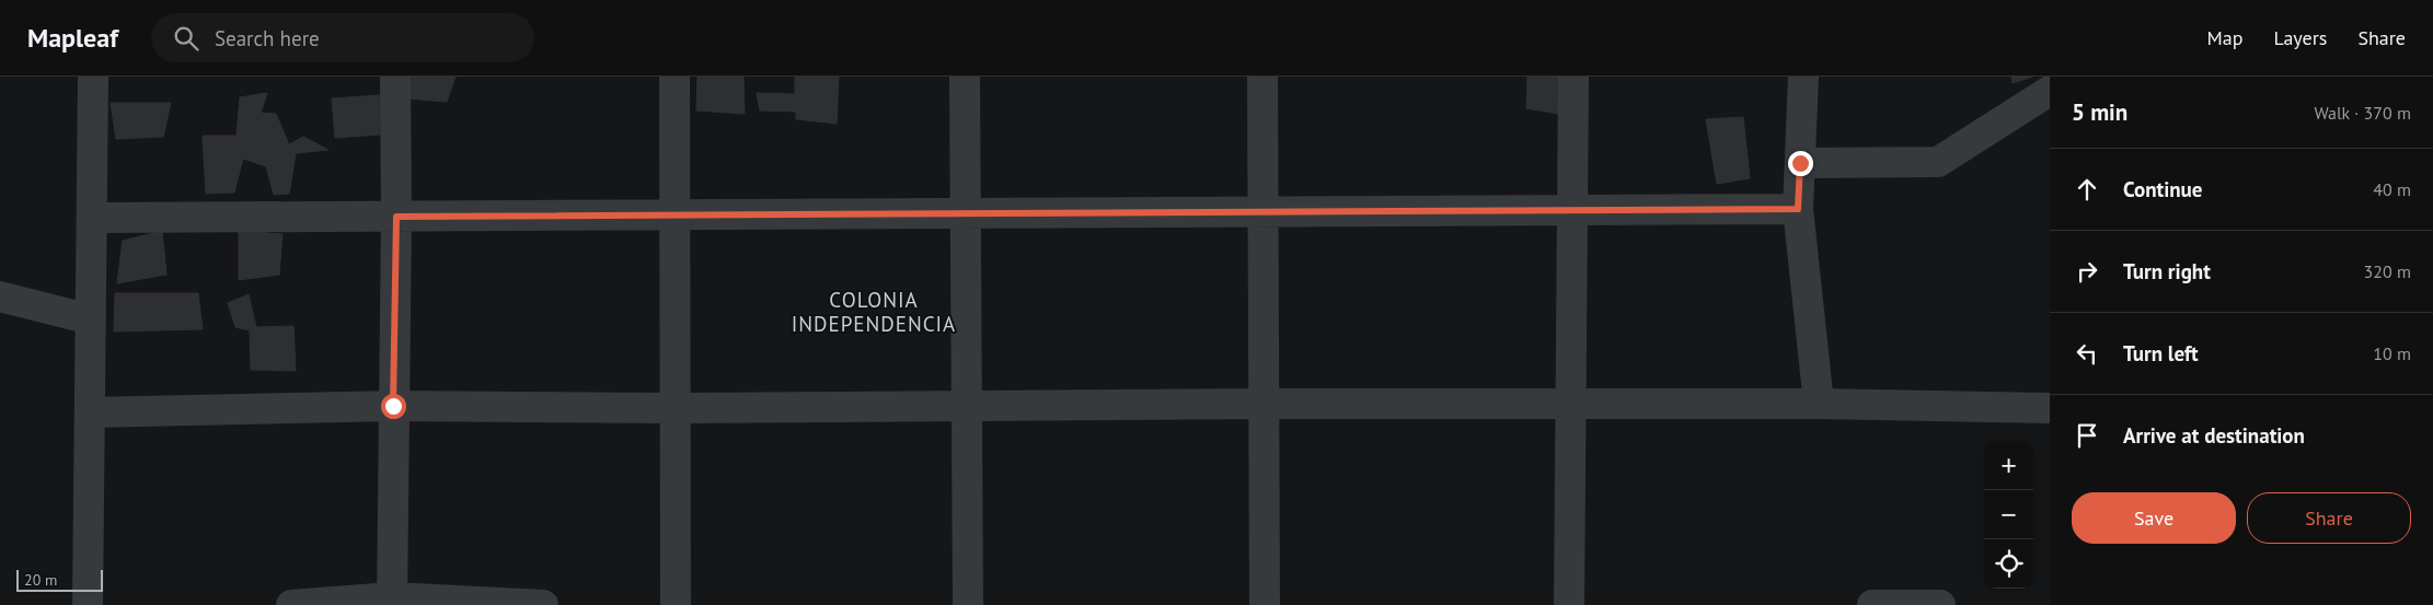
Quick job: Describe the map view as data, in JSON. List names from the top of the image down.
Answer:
{
  "districts": ["COLONIA INDEPENDENCIA"],
  "scale_bar": "20 m",
  "page": {
    "header": "Mapleaf",
    "search": "Search here",
    "nav": ["Map", "Layers", "Share"],
    "heading": ["5 min", "Walk · 370 m"],
    "list": [
      ["Continue", "40 m"],
      ["Turn right", "320 m"],
      ["Turn left", "10 m"],
      "Arrive at destination"
    ],
    "map_buttons": ["+", "−"],
    "buttons": ["Save", "Share"],
    "scale": "20 m"
  }
}
